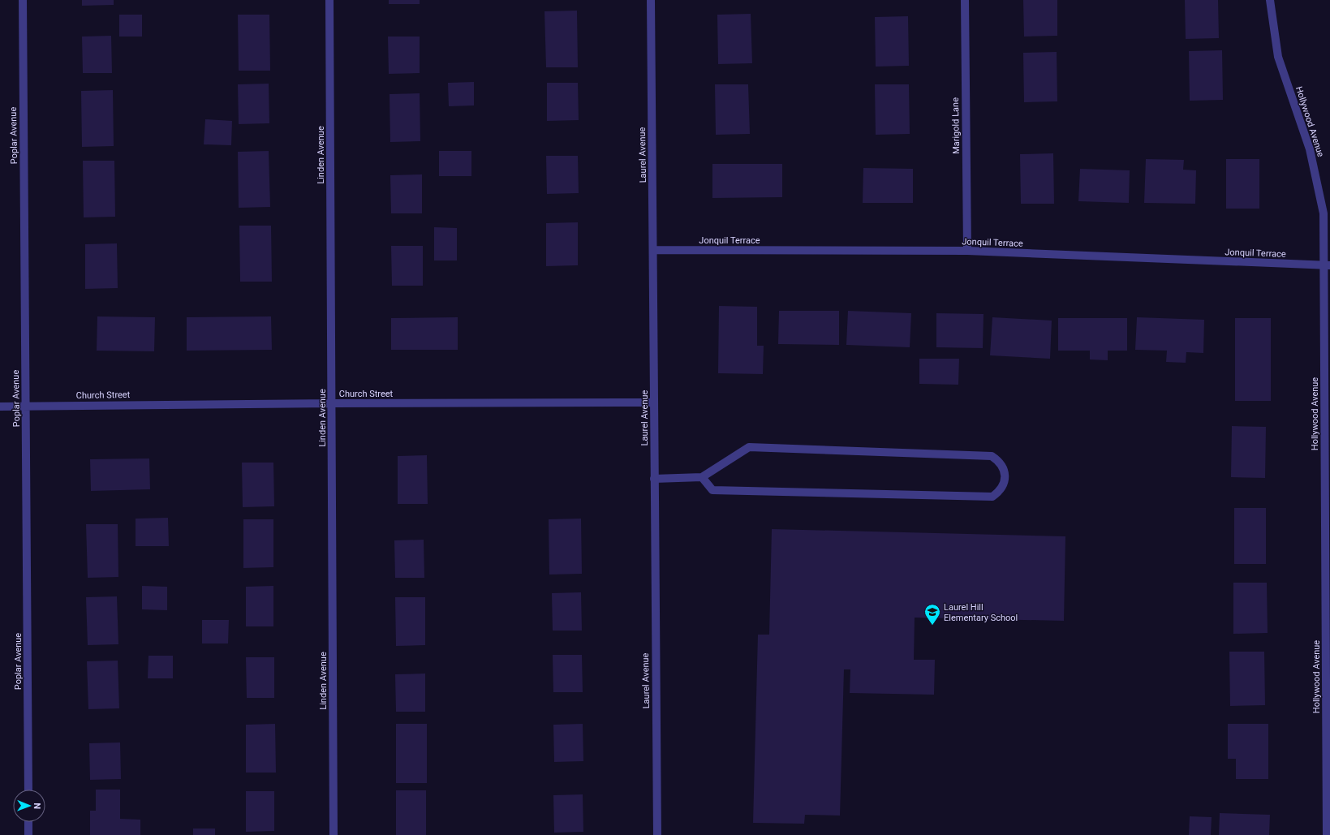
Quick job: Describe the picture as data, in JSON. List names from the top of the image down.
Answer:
{
  "streets": {
    "street": [
      "Hollywood Avenue",
      "Marigold Lane",
      "Poplar Avenue",
      "Linden Avenue",
      "Laurel Avenue",
      "Jonquil Terrace",
      "Church Street"
    ]
  },
  "crossings": [
    ["Hollywood Avenue", "Jonquil Terrace"],
    ["Marigold Lane", "Jonquil Terrace"],
    ["Poplar Avenue", "Church Street"],
    ["Linden Avenue", "Church Street"],
    ["Laurel Avenue", "Jonquil Terrace"],
    ["Laurel Avenue", "Church Street"]
  ],
  "places": {
    "school or university": ["Laurel Hill Elementary School"]
  },
  "north": "right"
}
